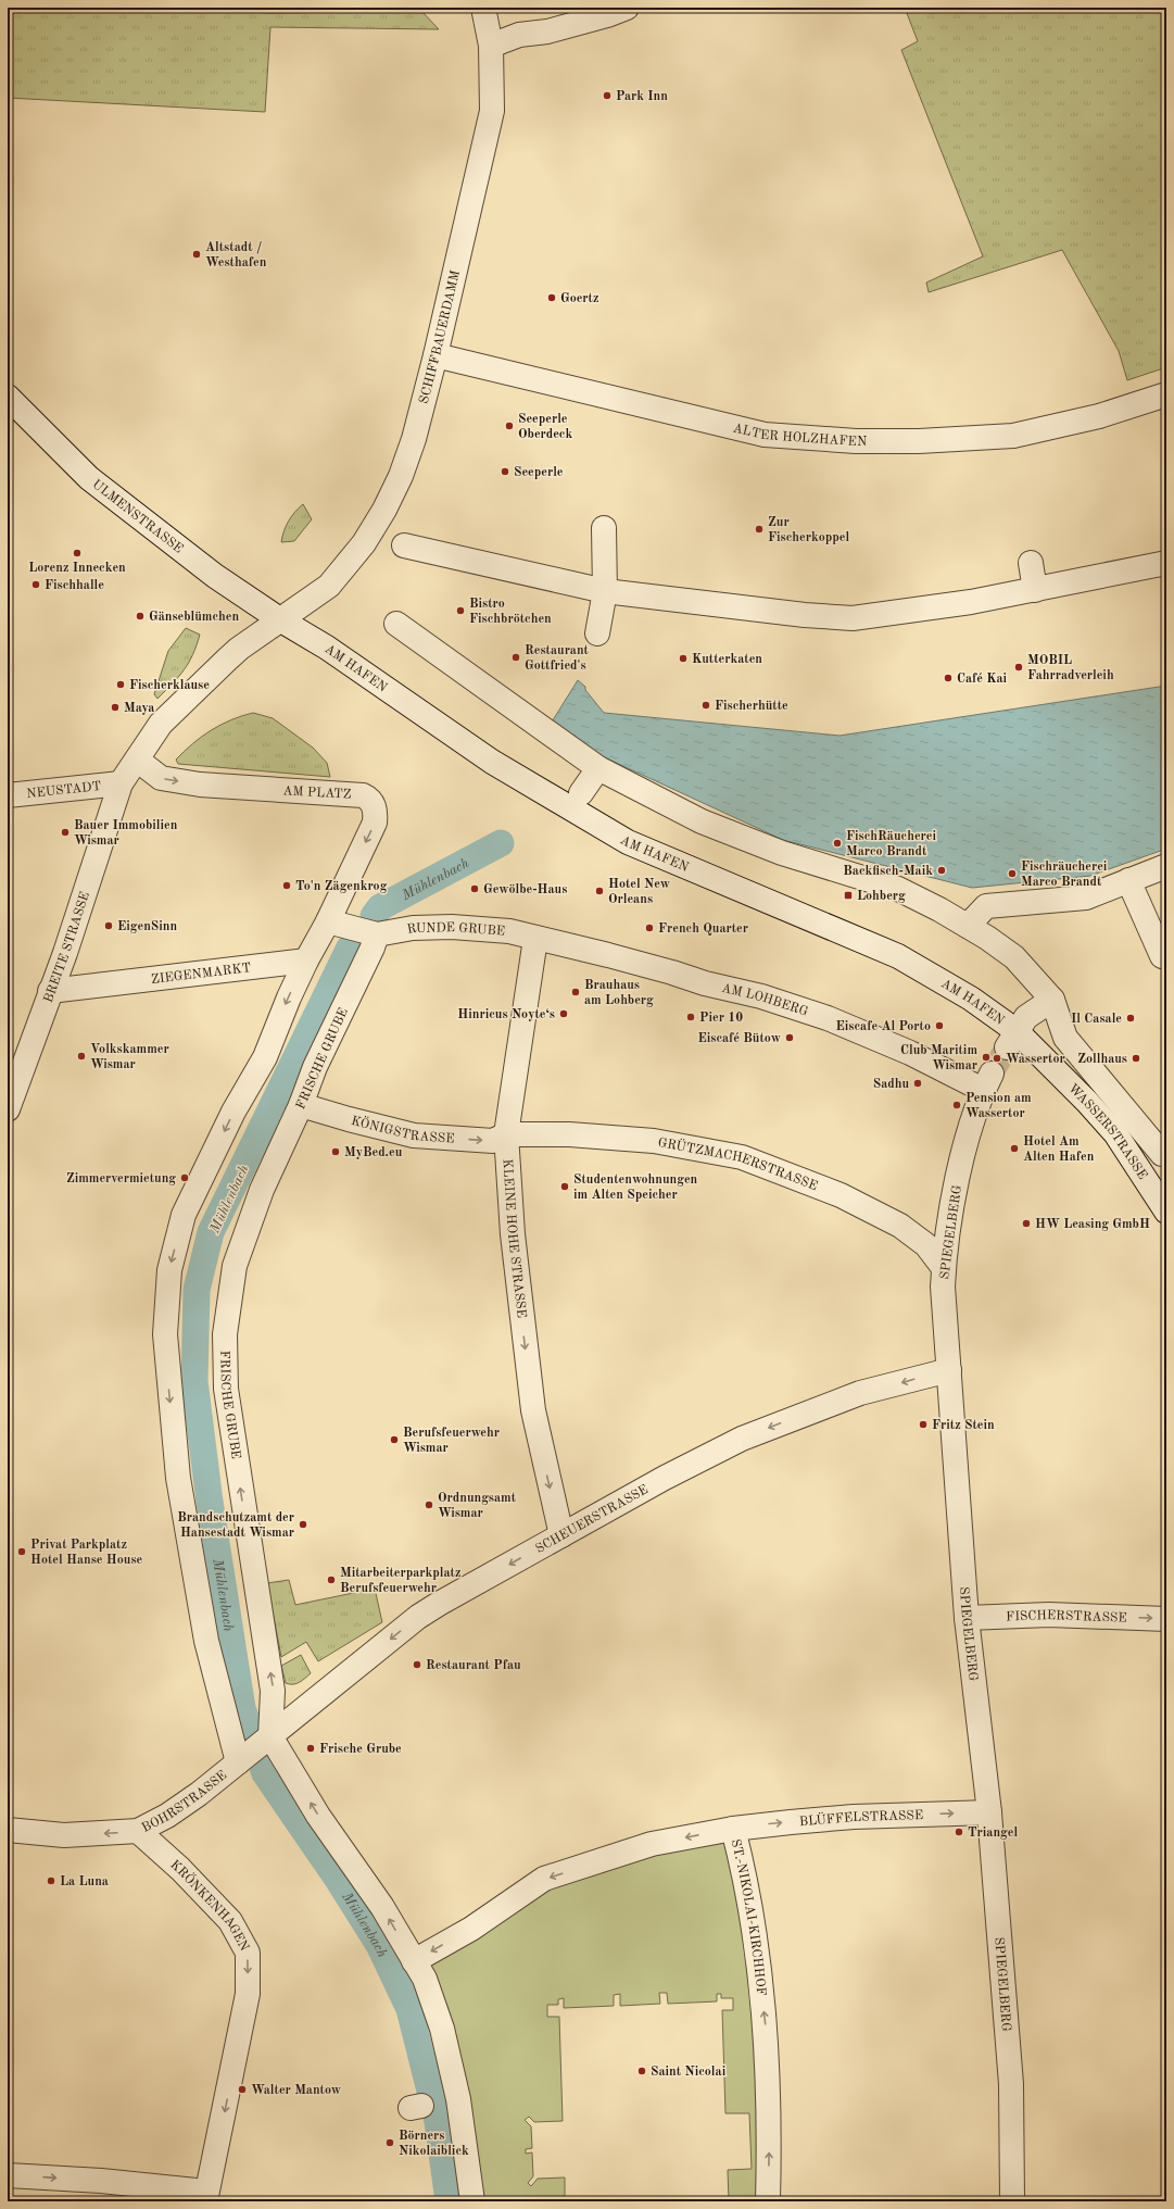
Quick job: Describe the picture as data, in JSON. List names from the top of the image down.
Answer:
{
  "streets": {
    "street": [
      "SCHIFFBAUERDAMM",
      "ALTER HOLZHAFEN",
      "ULMENSTRASSE",
      "AM HAFEN",
      "NEUSTADT",
      "AM PLATZ",
      "RUNDE GRUBE",
      "BREITE STRASSE",
      "ZIEGENMARKT",
      "AM LOHBERG",
      "FRISCHE GRUBE",
      "KÖNIGSTRASSE",
      "WASSERSTRASSE",
      "GRÜTZMACHERSTRASSE",
      "SPIEGELBERG",
      "KLEINE HOHE STRASSE",
      "SCHEUERSTRASSE",
      "FISCHERSTRASSE",
      "BOHRSTRASSE",
      "BLÜFFELSTRASSE",
      "KRÖNKENHAGEN",
      "ST.-NIKOLAI-KIRCHHOF"
    ]
  },
  "crossings": [
    ["SCHIFFBAUERDAMM", "ALTER HOLZHAFEN"],
    ["SCHIFFBAUERDAMM", "ULMENSTRASSE"],
    ["SCHIFFBAUERDAMM", "AM HAFEN"],
    ["SCHIFFBAUERDAMM", "AM PLATZ"],
    ["SCHIFFBAUERDAMM", "BREITE STRASSE"],
    ["ULMENSTRASSE", "AM HAFEN"],
    ["AM HAFEN", "WASSERSTRASSE"],
    ["NEUSTADT", "BREITE STRASSE"],
    ["AM PLATZ", "RUNDE GRUBE"],
    ["AM PLATZ", "BREITE STRASSE"],
    ["RUNDE GRUBE", "AM LOHBERG"],
    ["RUNDE GRUBE", "FRISCHE GRUBE"],
    ["RUNDE GRUBE", "KLEINE HOHE STRASSE"],
    ["BREITE STRASSE", "ZIEGENMARKT"],
    ["AM LOHBERG", "SPIEGELBERG"],
    ["AM LOHBERG", "KLEINE HOHE STRASSE"],
    ["FRISCHE GRUBE", "KÖNIGSTRASSE"],
    ["FRISCHE GRUBE", "SCHEUERSTRASSE"],
    ["FRISCHE GRUBE", "BOHRSTRASSE"],
    ["KÖNIGSTRASSE", "GRÜTZMACHERSTRASSE"],
    ["KÖNIGSTRASSE", "KLEINE HOHE STRASSE"],
    ["GRÜTZMACHERSTRASSE", "SPIEGELBERG"],
    ["GRÜTZMACHERSTRASSE", "KLEINE HOHE STRASSE"],
    ["SPIEGELBERG", "SCHEUERSTRASSE"],
    ["SPIEGELBERG", "FISCHERSTRASSE"],
    ["SPIEGELBERG", "BLÜFFELSTRASSE"],
    ["KLEINE HOHE STRASSE", "SCHEUERSTRASSE"],
    ["SCHEUERSTRASSE", "BOHRSTRASSE"],
    ["BOHRSTRASSE", "KRÖNKENHAGEN"],
    ["BLÜFFELSTRASSE", "ST.-NIKOLAI-KIRCHHOF"]
  ],
  "one_way": [
    "KÖNIGSTRASSE",
    "KLEINE HOHE STRASSE",
    "SCHEUERSTRASSE",
    "FISCHERSTRASSE",
    "BOHRSTRASSE",
    "BLÜFFELSTRASSE"
  ],
  "water": ["Mühlenbach"],
  "places": {
    "other": [
      "Park Inn",
      "Altstadt / Westhafen",
      "Goertz",
      "Seeperle Oberdeck",
      "Seeperle",
      "Zur Fischerkoppel",
      "Lorenz Innecken",
      "Fischhalle",
      "Bistro Fischbrötchen",
      "Gänseblümchen",
      "Restaurant Gottfried's",
      "Kutterkaten",
      "MOBIL Fahrradverleih",
      "Café Kai",
      "Fischerklause",
      "Fischerhütte",
      "Maya",
      "Bauer Immobilien Wismar",
      "FischRäucherei Marco Brandt",
      "Backfisch-Maik",
      "Fischräucherei Marco Brandt",
      "To'n Zägenkrog",
      "Gewölbe-Haus",
      "Hotel New Orleans",
      "EigenSinn",
      "French Quarter",
      "Brauhaus am Lohberg",
      "Hinricus Noyte‘s",
      "Pier 10",
      "Il Casale",
      "Eiscafe Al Porto",
      "Eiscafé Bütow",
      "Volkskammer Wismar",
      "Club Maritim Wismar",
      "Wassertor",
      "Zollhaus",
      "Sadhu",
      "Pension am Wassertor",
      "Hotel Am Alten Hafen",
      "MyBed.eu",
      "Zimmervermietung",
      "Studentenwohnungen im Alten Speicher",
      "HW Leasing GmbH",
      "Fritz Stein",
      "Berufsfeuerwehr Wismar",
      "Ordnungsamt Wismar",
      "Brandschutzamt der Hansestadt Wismar",
      "Privat Parkplatz Hotel Hanse House",
      "Mitarbeiterparkplatz Berufsfeuerwehr",
      "Restaurant Pfau",
      "Frische Grube",
      "Triangel",
      "La Luna",
      "Saint Nicolai",
      "Walter Mantow",
      "Börners Nikolaiblick"
    ],
    "transit": ["Lohberg"]
  }
}
